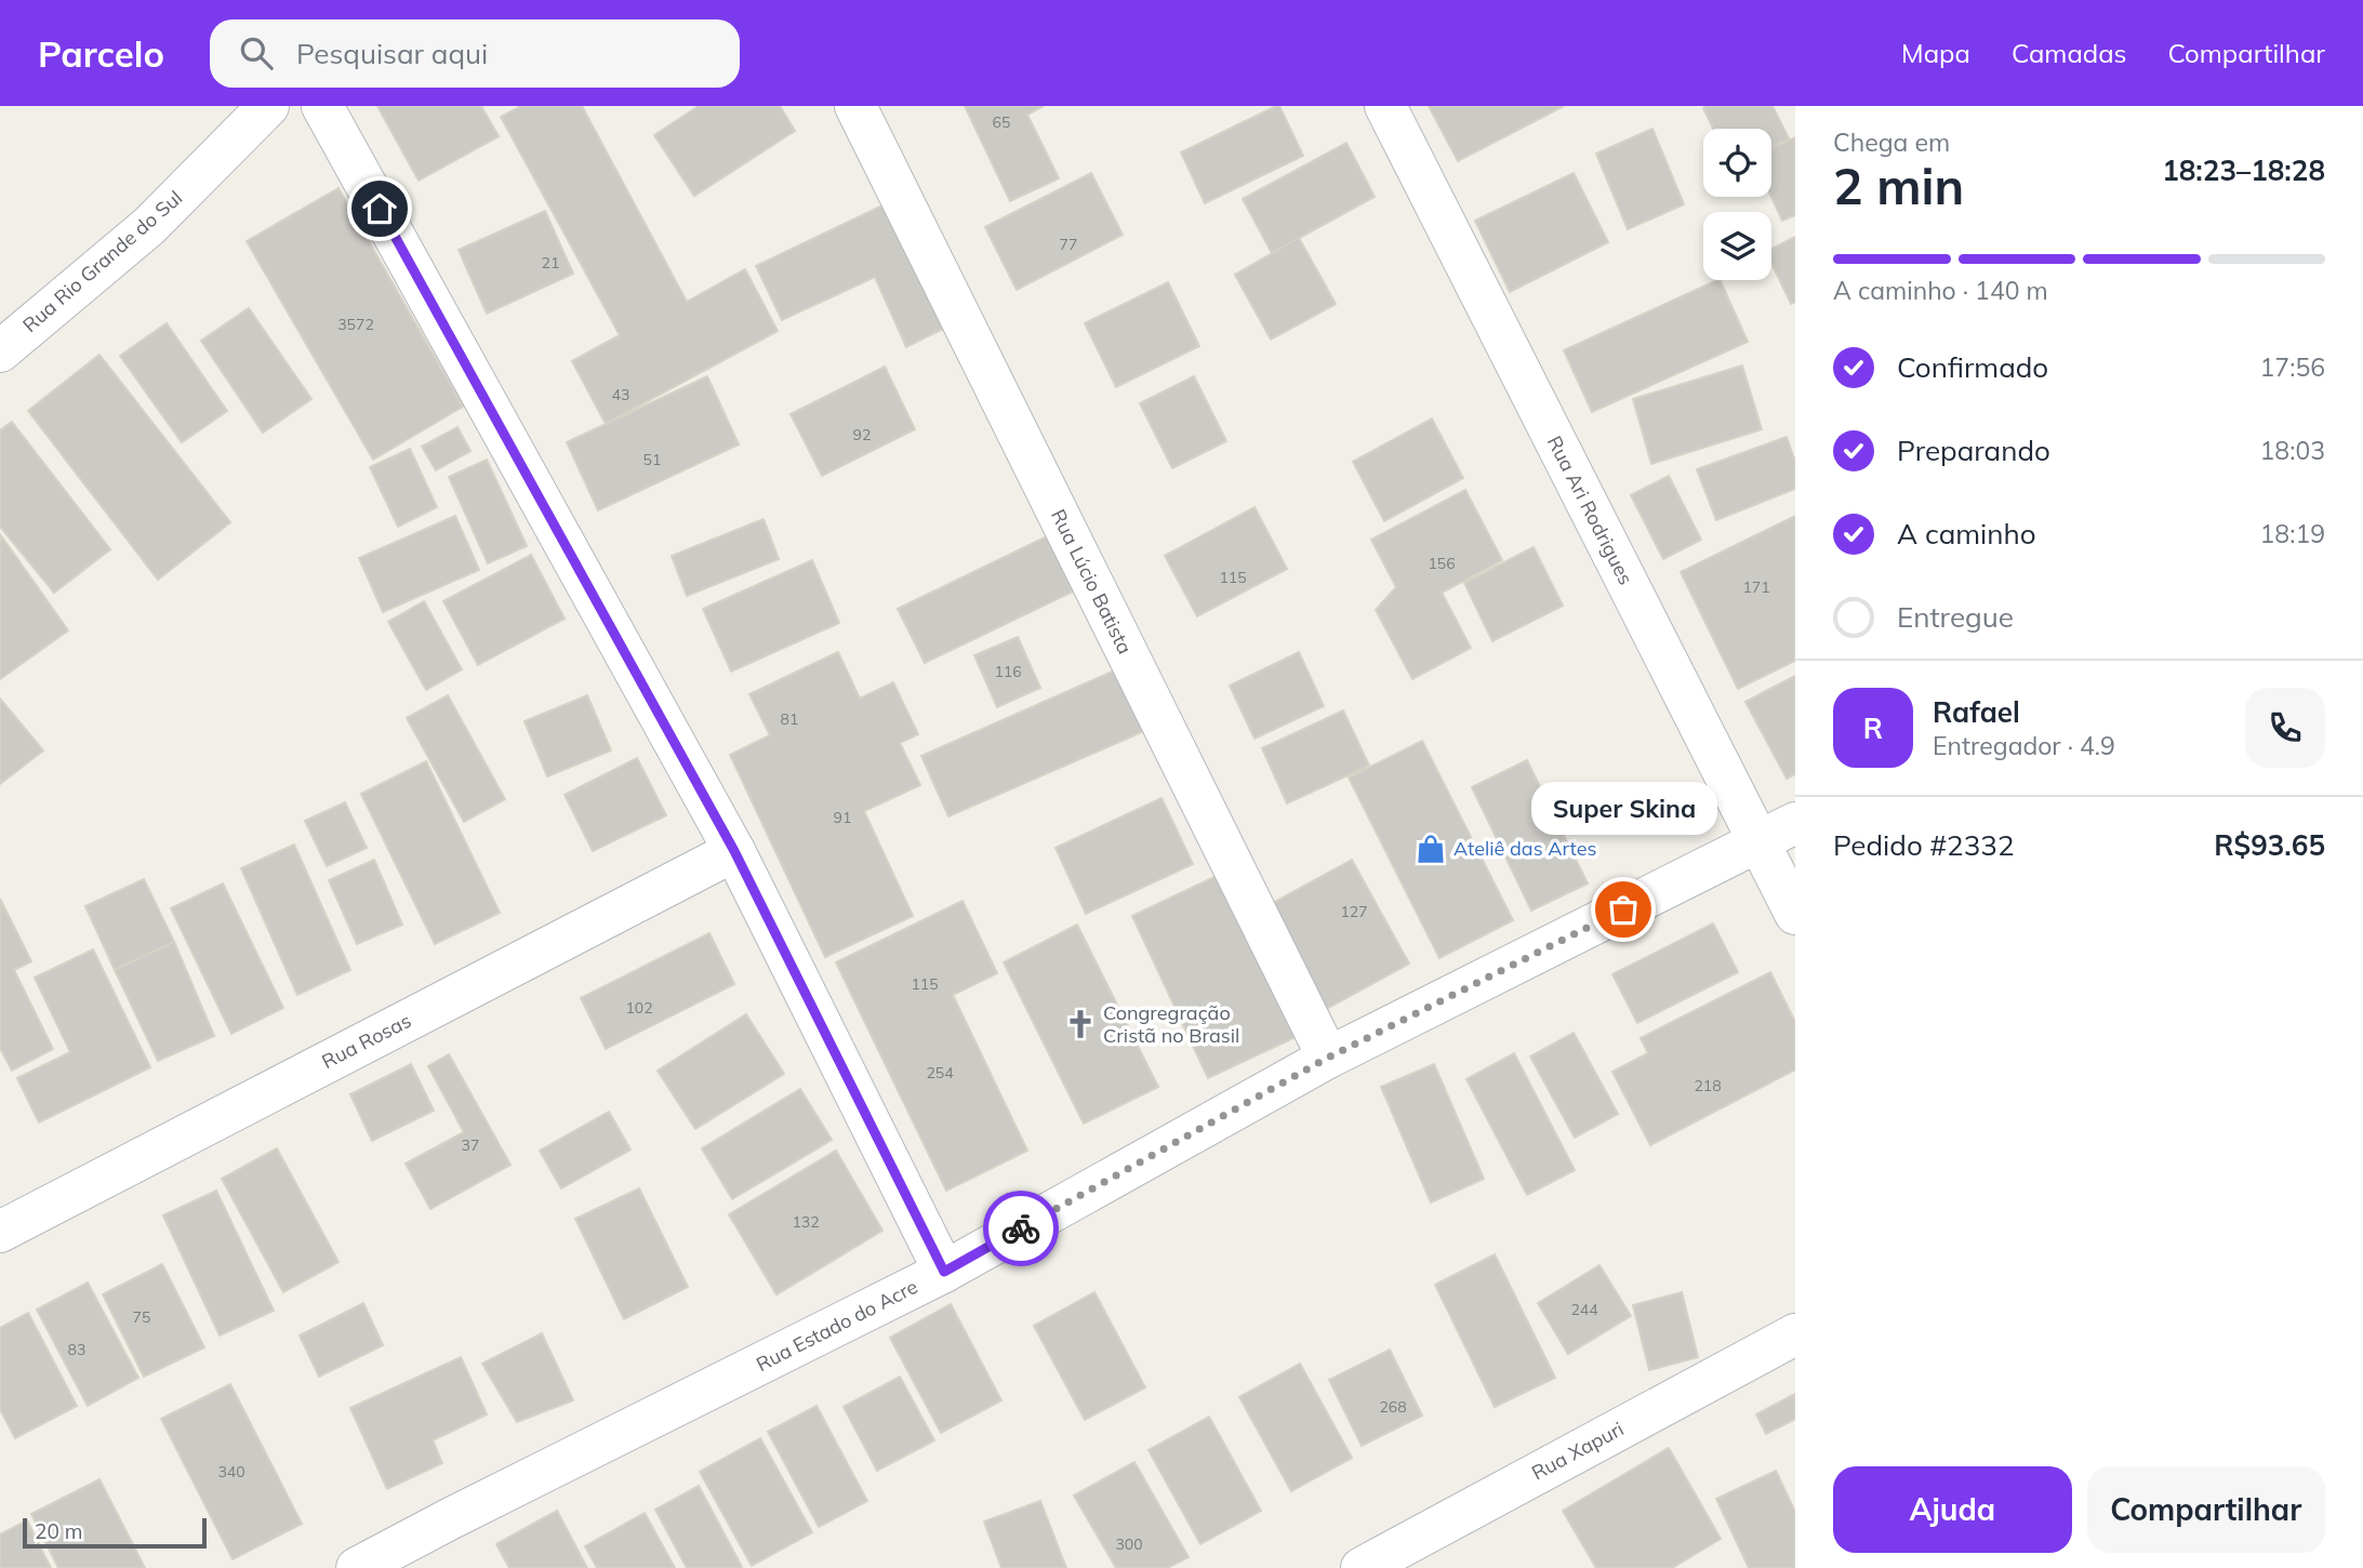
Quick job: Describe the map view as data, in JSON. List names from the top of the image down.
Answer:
{
  "streets": {
    "street": [
      "Rua Rio Grande do Sul",
      "Rua Ari Rodrigues",
      "Rua Lúcio Batista",
      "Rua Rosas",
      "Rua Estado do Acre",
      "Rua Xapuri"
    ]
  },
  "crossings": [
    ["Rua Ari Rodrigues", "Rua Estado do Acre"],
    ["Rua Lúcio Batista", "Rua Estado do Acre"]
  ],
  "places": {
    "shop": ["Ateliê das Artes"],
    "other": ["Super Skina"],
    "church": ["Congregração Cristã no Brasil"]
  },
  "house_numbers": [
    "65",
    "77",
    "21",
    "3572",
    "43",
    "92",
    "51",
    "156",
    "115",
    "171",
    "116",
    "81",
    "91",
    "127",
    "115",
    "102",
    "254",
    "218",
    "37",
    "132",
    "244",
    "75",
    "83",
    "268",
    "340",
    "300"
  ],
  "scale_bar": "20 m",
  "page": {
    "header": "Parcelo",
    "search": "Pesquisar aqui",
    "nav": ["Mapa", "Camadas", "Compartilhar"],
    "heading": ["2 min", "Chega em", "18:23–18:28"],
    "panel": [
      "Rafael",
      "Entregador · 4.9",
      "Pedido #2332",
      "R$93.65"
    ],
    "bar": "A caminho · 140 m",
    "list": [
      ["Confirmado", "17:56"],
      ["Preparando", "18:03"],
      ["A caminho", "18:19"],
      "Entregue"
    ],
    "round": "R",
    "bubble": "Super Skina",
    "buttons": ["Ajuda", "Compartilhar"],
    "scale": "20 m"
  }
}
